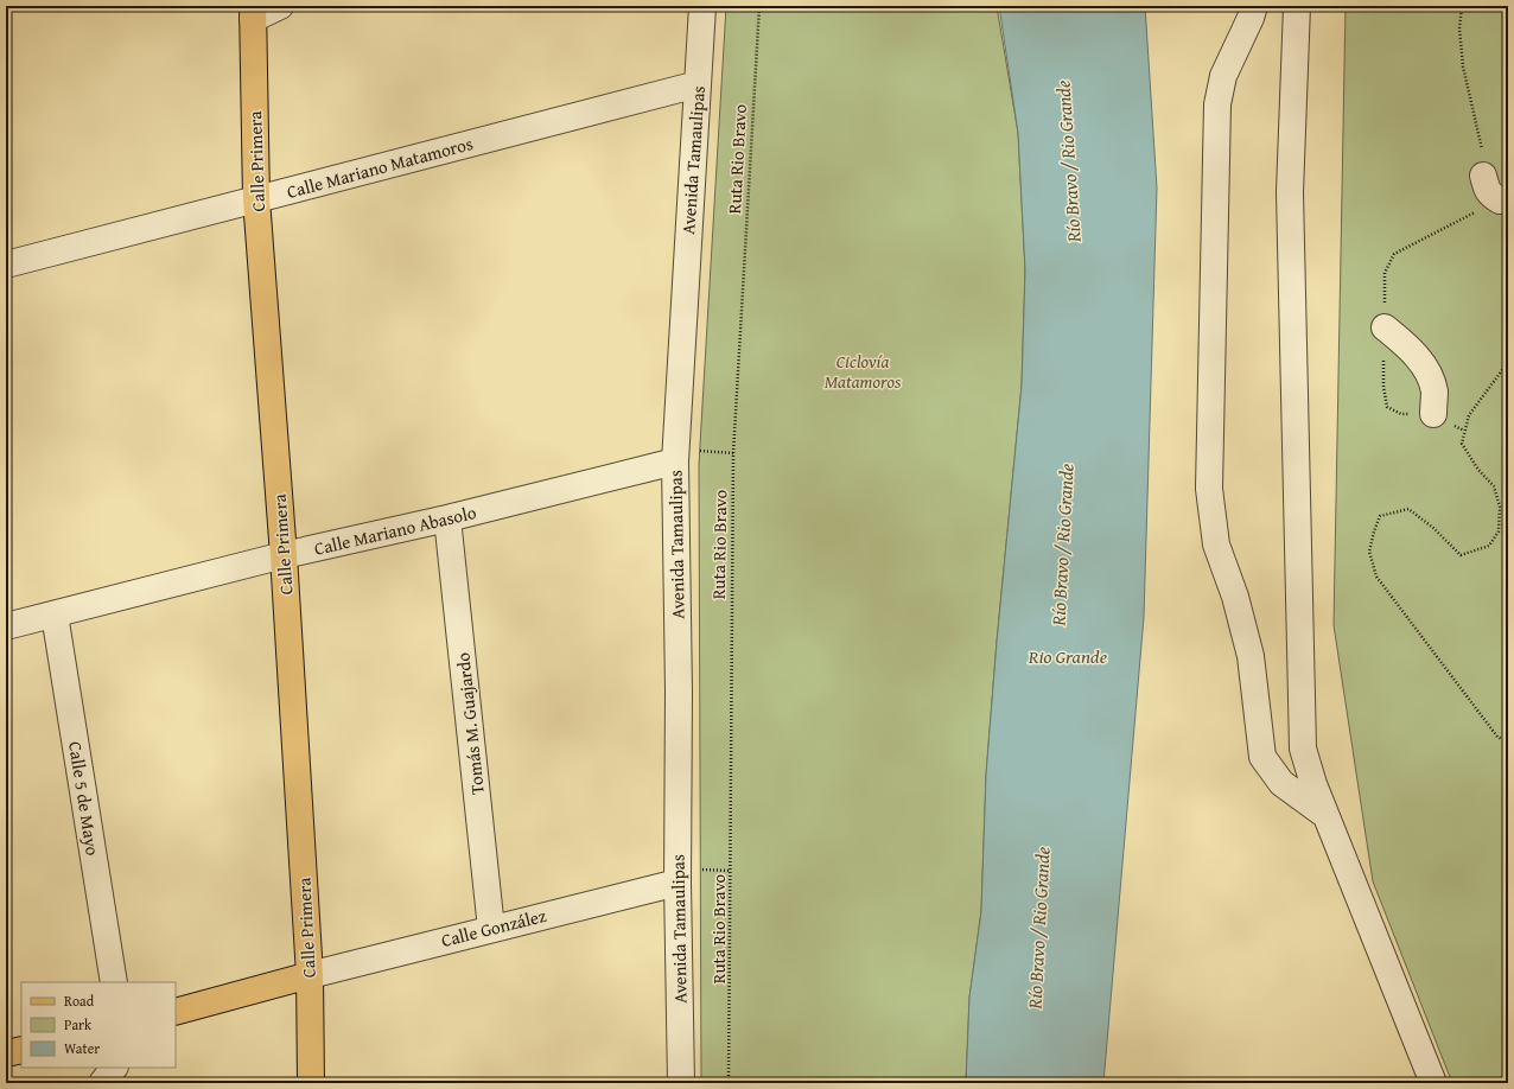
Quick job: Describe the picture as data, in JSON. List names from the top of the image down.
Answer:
{
  "streets": {
    "main road": ["Calle Primera"],
    "street": [
      "Avenida Tamaulipas",
      "Calle Mariano Matamoros",
      "Calle Mariano Abasolo",
      "Tomás M. Guajardo",
      "Calle 5 de Mayo",
      "Calle González"
    ],
    "path": ["Ruta Rio Bravo"]
  },
  "crossings": [
    ["Avenida Tamaulipas", "Calle Mariano Matamoros"],
    ["Avenida Tamaulipas", "Calle Mariano Abasolo"],
    ["Avenida Tamaulipas", "Calle González"],
    ["Calle Primera", "Calle Mariano Matamoros"],
    ["Calle Primera", "Calle Mariano Abasolo"],
    ["Calle Primera", "Calle González"],
    ["Calle Mariano Abasolo", "Tomás M. Guajardo"],
    ["Calle Mariano Abasolo", "Calle 5 de Mayo"],
    ["Tomás M. Guajardo", "Calle González"]
  ],
  "water": ["Río Bravo / Rio Grande", "Rio Grande"],
  "parks": ["Ciclovía Matamoros"],
  "legend": ["Road", "Park", "Water"]
}
